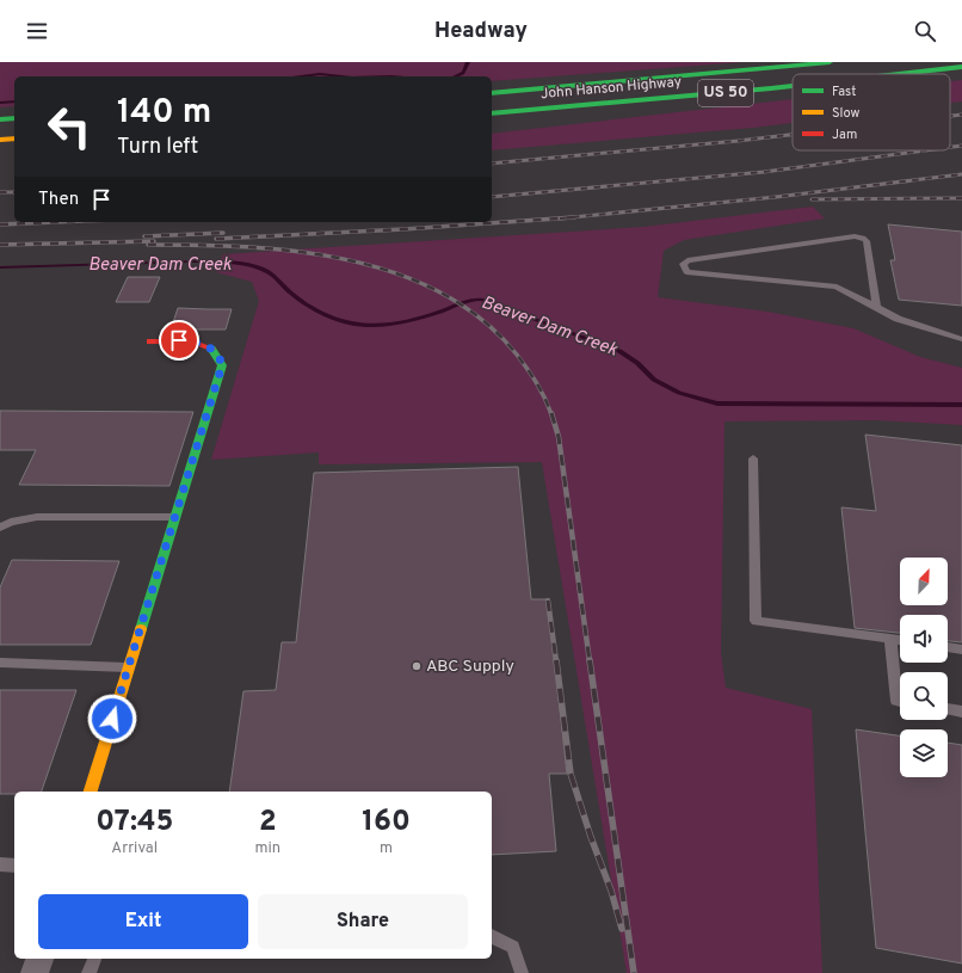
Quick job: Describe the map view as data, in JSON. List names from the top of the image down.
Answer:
{
  "streets": {
    "main road": ["John Hanson Highway", "US 50"]
  },
  "water": ["Beaver Dam Creek"],
  "places": ["ABC Supply"],
  "legend": ["Fast", "Slow", "Jam"],
  "north": "top right",
  "page": {
    "header": "Headway",
    "turn": ["140 m", "Turn left"],
    "then": "Then",
    "eta": [
      "07:45",
      "Arrival",
      "2",
      "min",
      "160",
      "m"
    ],
    "buttons": ["Exit", "Share"]
  }
}
